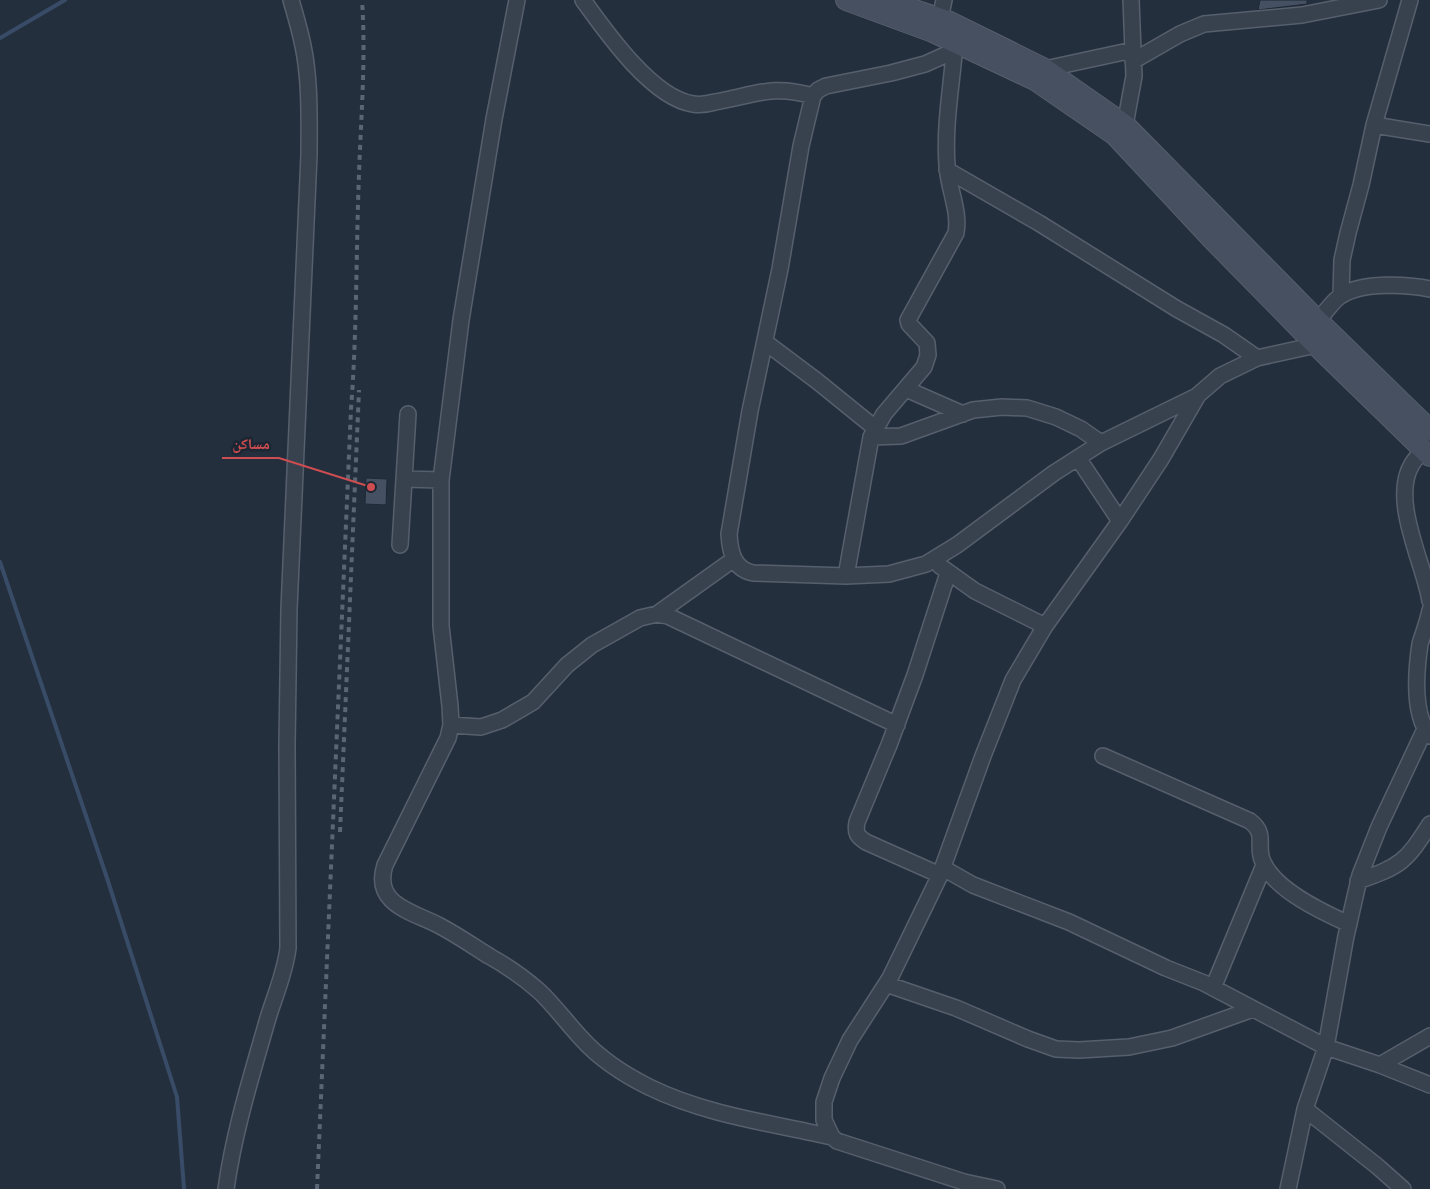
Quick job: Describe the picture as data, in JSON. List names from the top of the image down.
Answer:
{
  "places": ["مساكن"]
}
